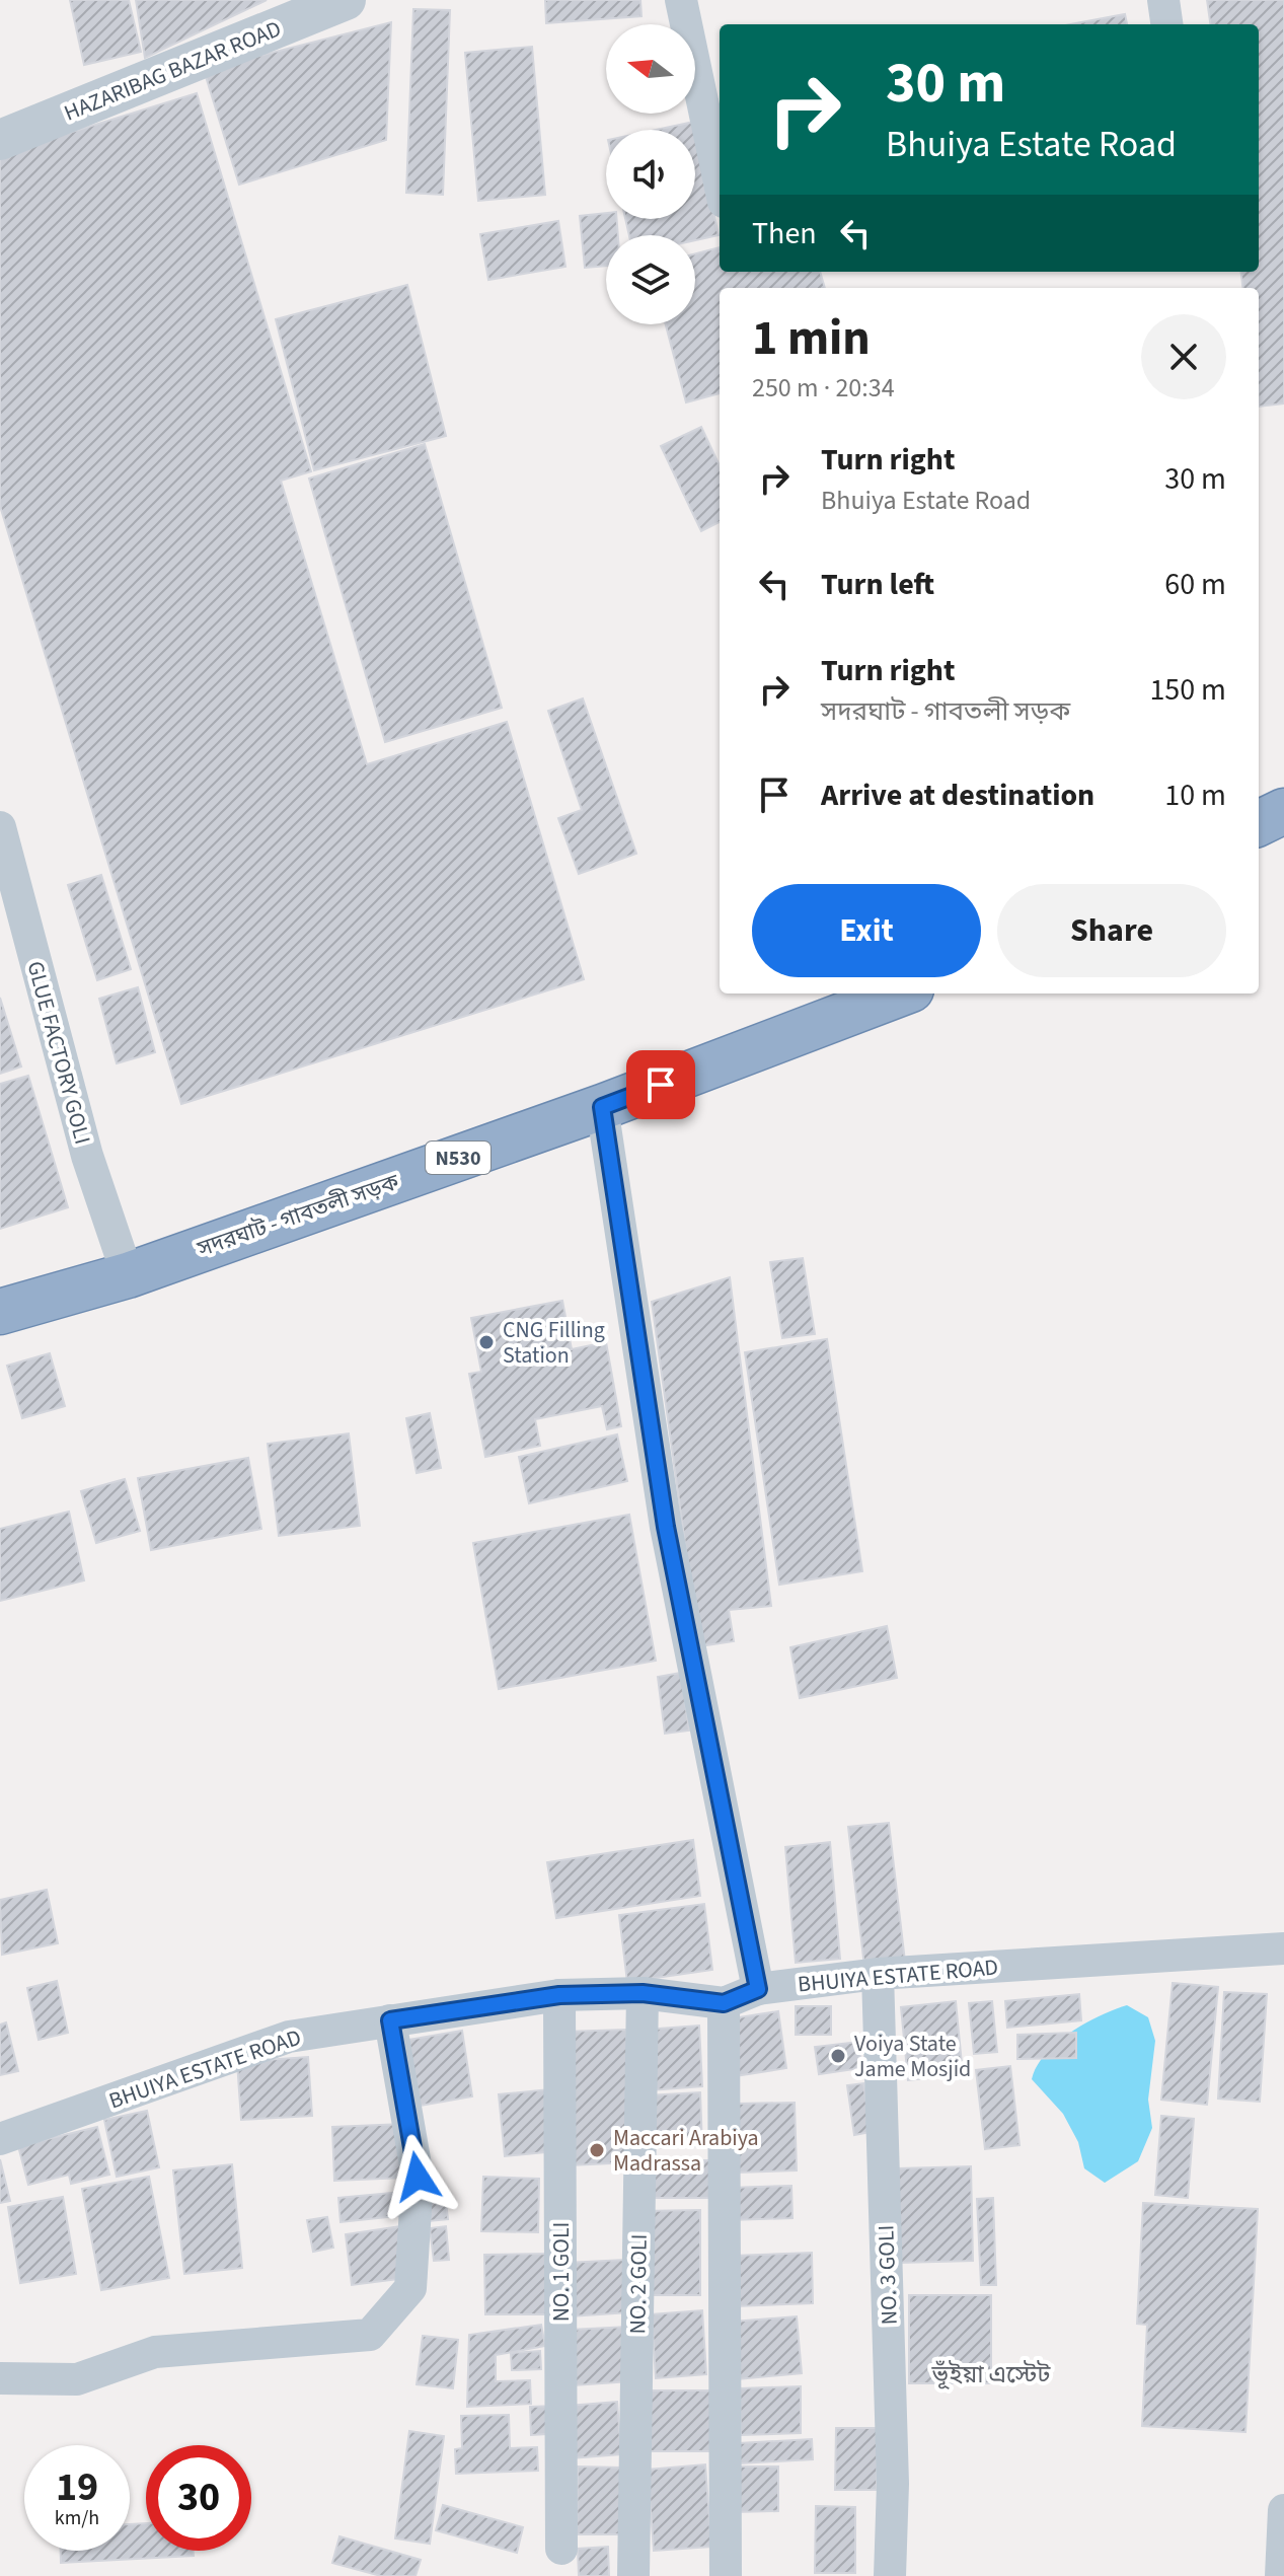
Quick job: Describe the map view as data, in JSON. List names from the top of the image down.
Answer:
{
  "streets": {
    "highway": ["N530", "সদরঘাট - গাবতলী সড়ক"],
    "street": [
      "HAZARIBAG BAZAR ROAD",
      "GLUE FACTORY GOLI",
      "BHUIYA ESTATE ROAD",
      "NO. 1 GOLI",
      "NO. 3 GOLI",
      "NO. 2 GOLI"
    ]
  },
  "crossings": [
    ["GLUE FACTORY GOLI", "সদরঘাট - গাবতলী সড়ক"],
    ["BHUIYA ESTATE ROAD", "NO. 1 GOLI"],
    ["BHUIYA ESTATE ROAD", "NO. 3 GOLI"],
    ["BHUIYA ESTATE ROAD", "NO. 2 GOLI"]
  ],
  "districts": ["ভূঁইয়া এস্টেট"],
  "places": ["CNG Filling Station", "Voiya State Jame Mosjid", "Maccari Arabiya Madrassa"],
  "north": "left",
  "page": {
    "turn": ["30 m", "Bhuiya Estate Road"],
    "then": "Then",
    "heading": ["1 min", "250 m · 20:34"],
    "list": [
      {
        "name": "Turn right",
        "note": "Bhuiya Estate Road",
        "value": "30 m"
      },
      {
        "name": "Turn left",
        "value": "60 m"
      },
      {
        "name": "Turn right",
        "note": "সদরঘাট - গাবতলী সড়ক",
        "value": "150 m"
      },
      {
        "name": "Arrive at destination",
        "value": "10 m"
      }
    ],
    "buttons": ["Exit", "Share"],
    "speed": "19 km/h",
    "limit": "30"
  }
}
